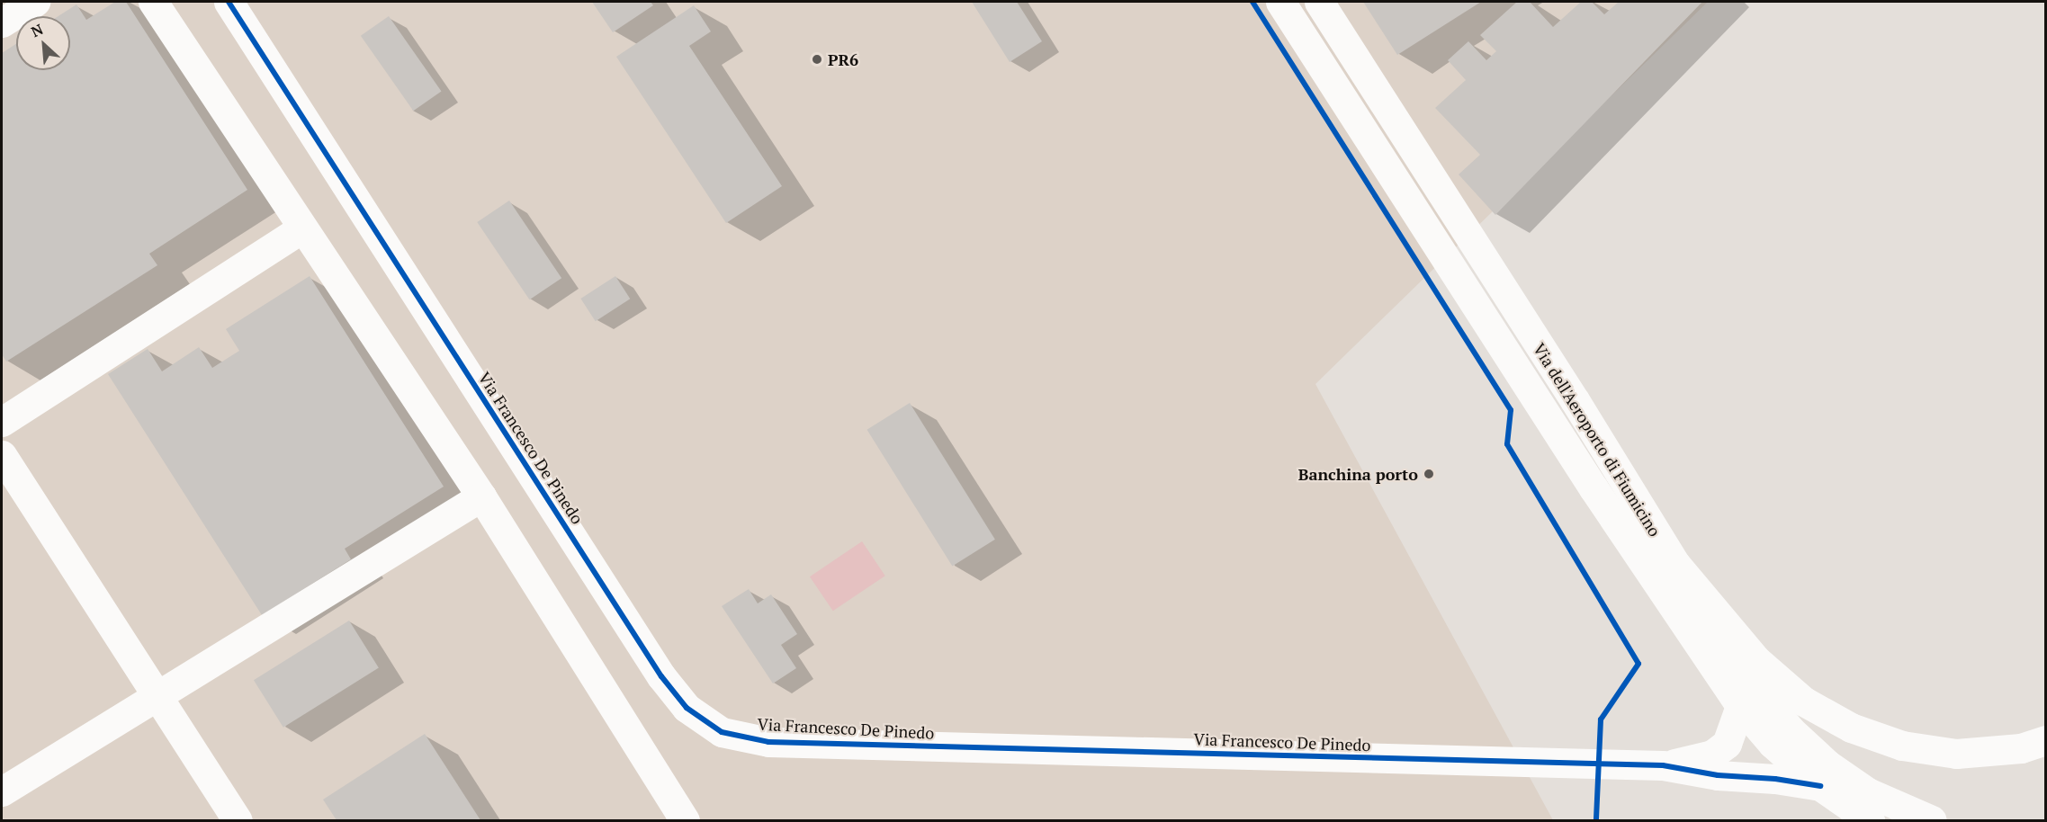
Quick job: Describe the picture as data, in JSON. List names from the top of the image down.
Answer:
{
  "streets": {
    "street": ["Via dell'Aeroporto di Fiumicino", "Via Francesco De Pinedo"]
  },
  "crossings": [
    ["Via dell'Aeroporto di Fiumicino", "Via Francesco De Pinedo"]
  ],
  "places": ["PR6", "Banchina porto"],
  "north": "top left"
}
